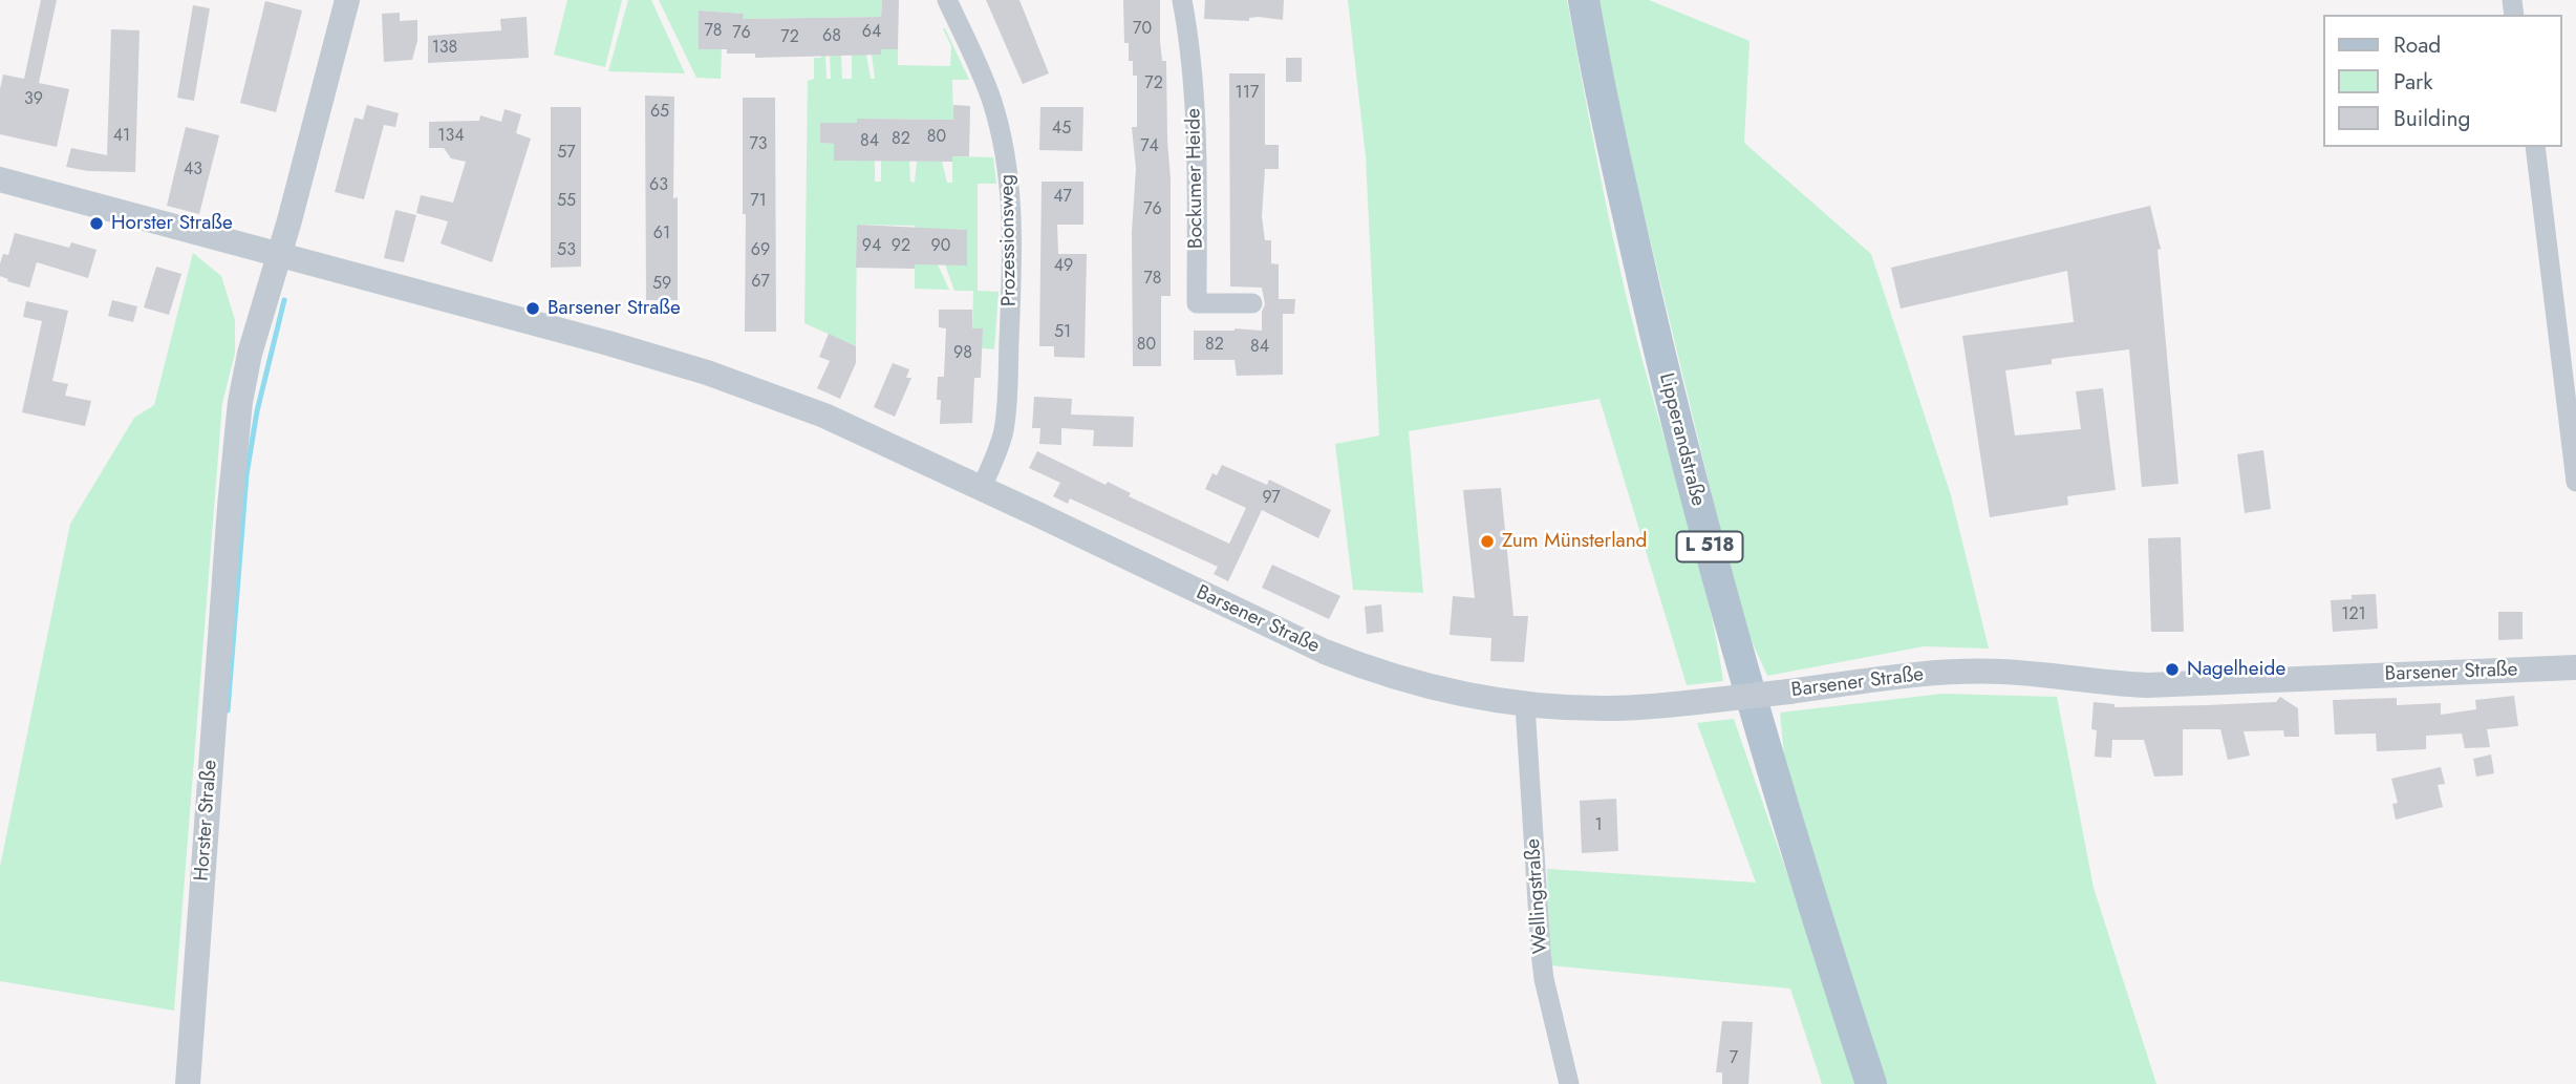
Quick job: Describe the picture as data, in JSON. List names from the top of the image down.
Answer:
{
  "streets": {
    "main road": ["Lipperandstraße", "L 518"],
    "street": [
      "Bockumer Heide",
      "Prozessionsweg",
      "Barsener Straße",
      "Horster Straße",
      "Wellingstraße"
    ]
  },
  "crossings": [
    ["Prozessionsweg", "Barsener Straße"],
    ["Barsener Straße", "Horster Straße"],
    ["Barsener Straße", "Wellingstraße"]
  ],
  "places": [
    "Horster Straße",
    "Barsener Straße",
    "Zum Münsterland",
    "Nagelheide"
  ],
  "house_numbers": [
    "70",
    "78",
    "64",
    "76",
    "68",
    "72",
    "138",
    "72",
    "117",
    "39",
    "65",
    "45",
    "41",
    "134",
    "80",
    "82",
    "84",
    "73",
    "74",
    "57",
    "43",
    "63",
    "47",
    "55",
    "71",
    "76",
    "61",
    "94",
    "92",
    "90",
    "53",
    "69",
    "49",
    "78",
    "67",
    "59",
    "51",
    "80",
    "82",
    "84",
    "98",
    "97",
    "121",
    "1",
    "7"
  ],
  "legend": ["Road", "Park", "Building"]
}
